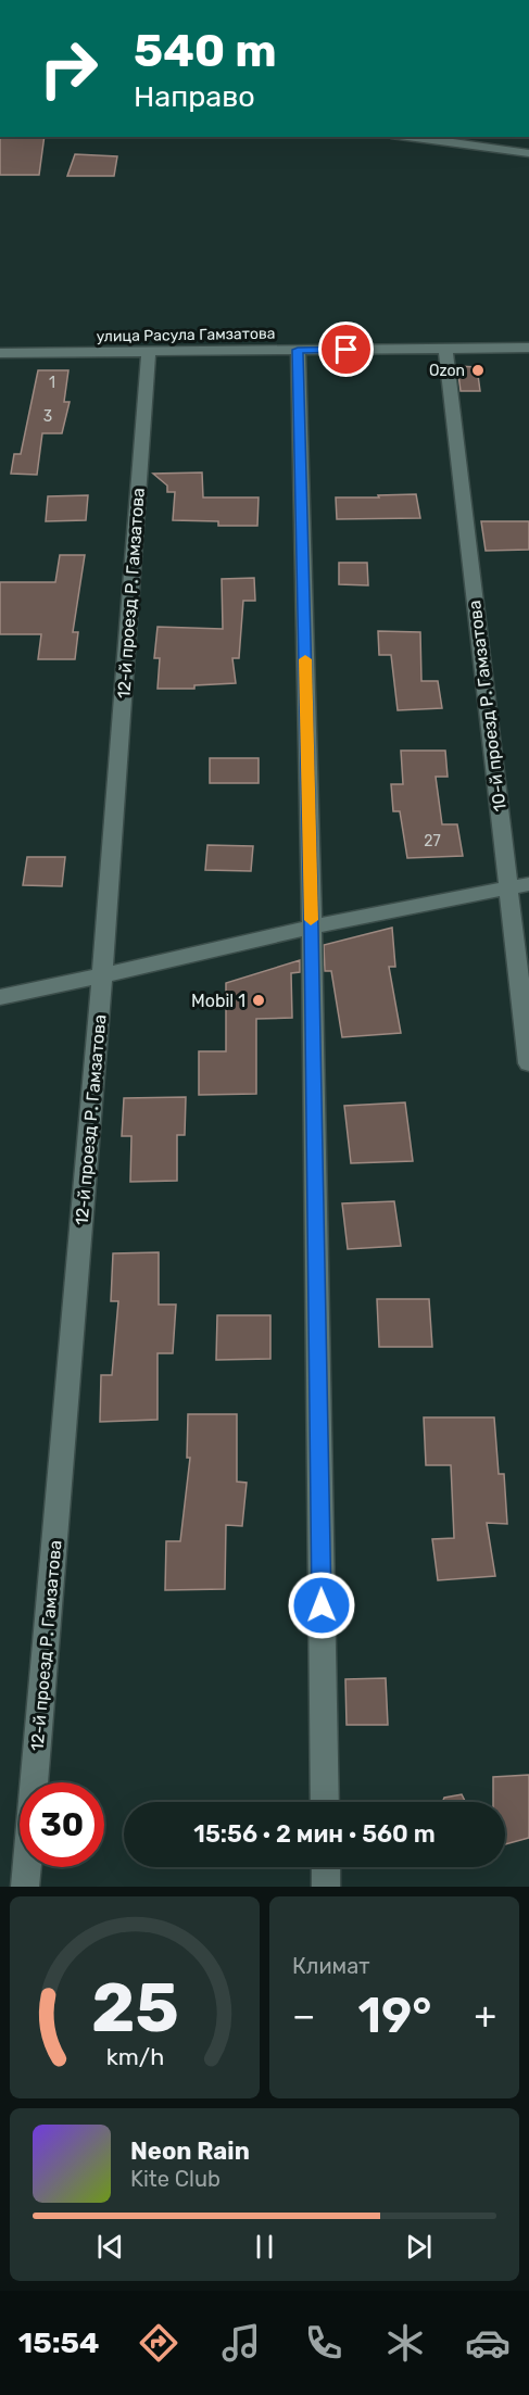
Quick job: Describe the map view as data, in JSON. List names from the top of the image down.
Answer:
{
  "streets": {
    "street": ["улица Расула Гамзатова", "12-й проезд Р. Гамзатова", "10-й проезд Р. Гамзатова"]
  },
  "crossings": [
    ["улица Расула Гамзатова", "12-й проезд Р. Гамзатова"],
    ["улица Расула Гамзатова", "10-й проезд Р. Гамзатова"]
  ],
  "places": ["Ozon", "Mobil 1"],
  "house_numbers": ["1", "3", "27"],
  "page": {
    "turn": ["540 m", "Направо"],
    "limit": "30",
    "trip": "15:56 · 2 мин · 560 m",
    "tile": "Климат",
    "heat": ["−", "19°", "+"],
    "song": ["Neon Rain", "Kite Club"],
    "tabs": "15:54",
    "gauge": ["25", "km/h"]
  }
}
